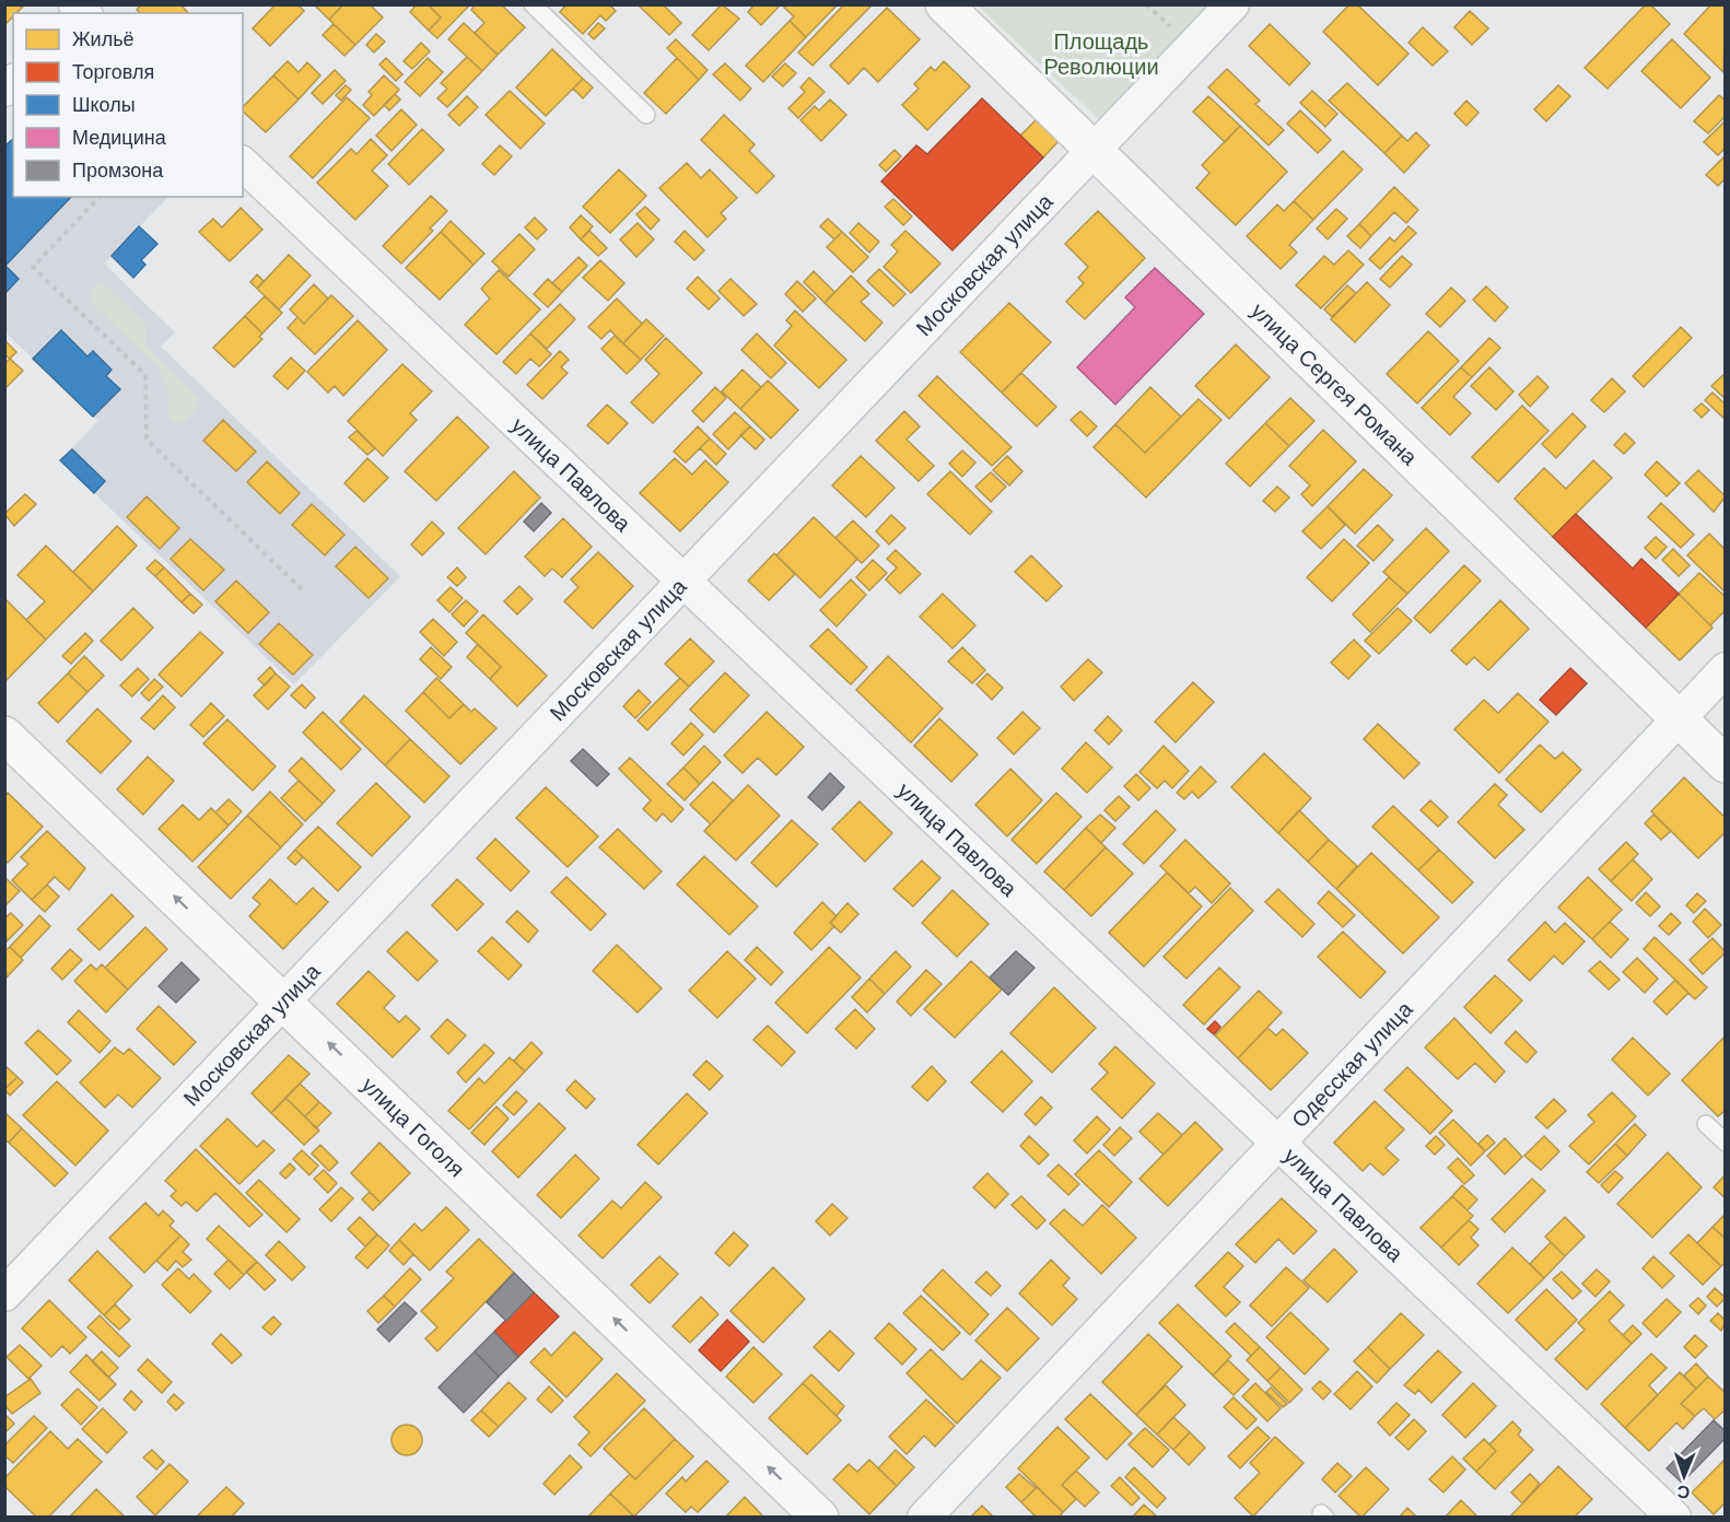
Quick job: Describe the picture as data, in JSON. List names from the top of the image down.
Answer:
{
  "streets": {
    "street": [
      "Московская улица",
      "улица Сергея Романа",
      "улица Павлова",
      "Одесская улица",
      "улица Гоголя"
    ]
  },
  "crossings": [
    ["Московская улица", "улица Сергея Романа"],
    ["Московская улица", "улица Павлова"],
    ["Московская улица", "улица Гоголя"],
    ["улица Сергея Романа", "Одесская улица"],
    ["улица Павлова", "Одесская улица"]
  ],
  "one_way": ["улица Гоголя"],
  "parks": ["Площадь Революции"],
  "legend": [
    "Жильё",
    "Торговля",
    "Школы",
    "Медицина",
    "Промзона"
  ],
  "north": "bottom"
}
